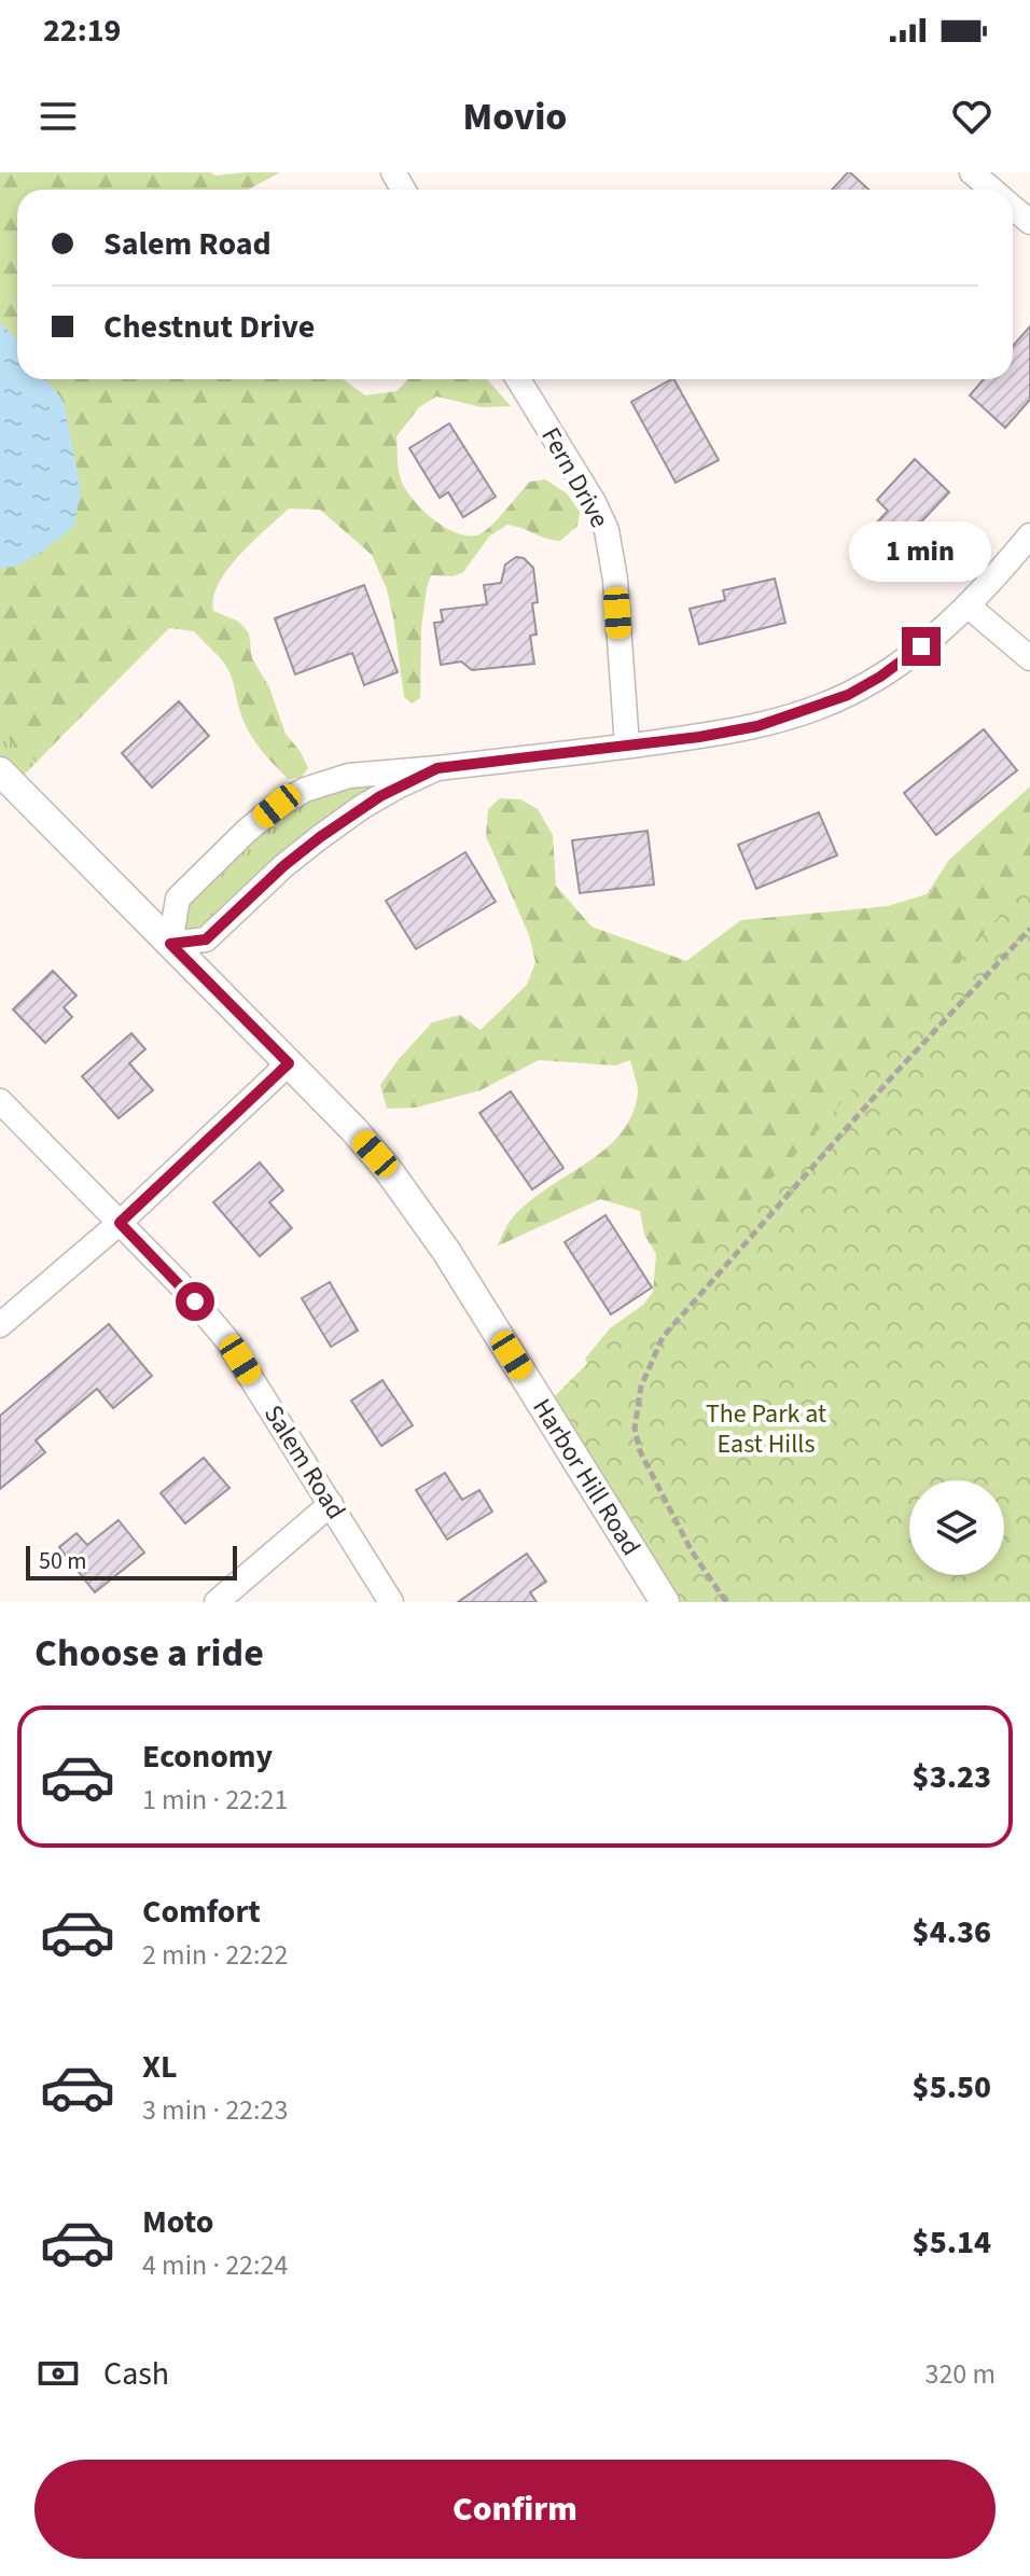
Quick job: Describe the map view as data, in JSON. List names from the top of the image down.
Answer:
{
  "streets": {
    "street": ["Fern Drive", "Salem Road", "Harbor Hill Road"]
  },
  "parks": ["The Park at East Hills"],
  "scale_bar": "50 m",
  "page": {
    "status": "22:19",
    "header": "Movio",
    "banner": ["Salem Road", "Chestnut Drive"],
    "bubble": "1 min",
    "scale": "50 m",
    "heading": "Choose a ride",
    "list": [
      {
        "name": "Economy",
        "note": "1 min · 22:21",
        "value": "$3.23"
      },
      {
        "name": "Comfort",
        "note": "2 min · 22:22",
        "value": "$4.36"
      },
      {
        "name": "XL",
        "note": "3 min · 22:23",
        "value": "$5.50"
      },
      {
        "name": "Moto",
        "note": "4 min · 22:24",
        "value": "$5.14"
      }
    ],
    "pay": ["Cash", "320 m"],
    "buttons": "Confirm"
  }
}
